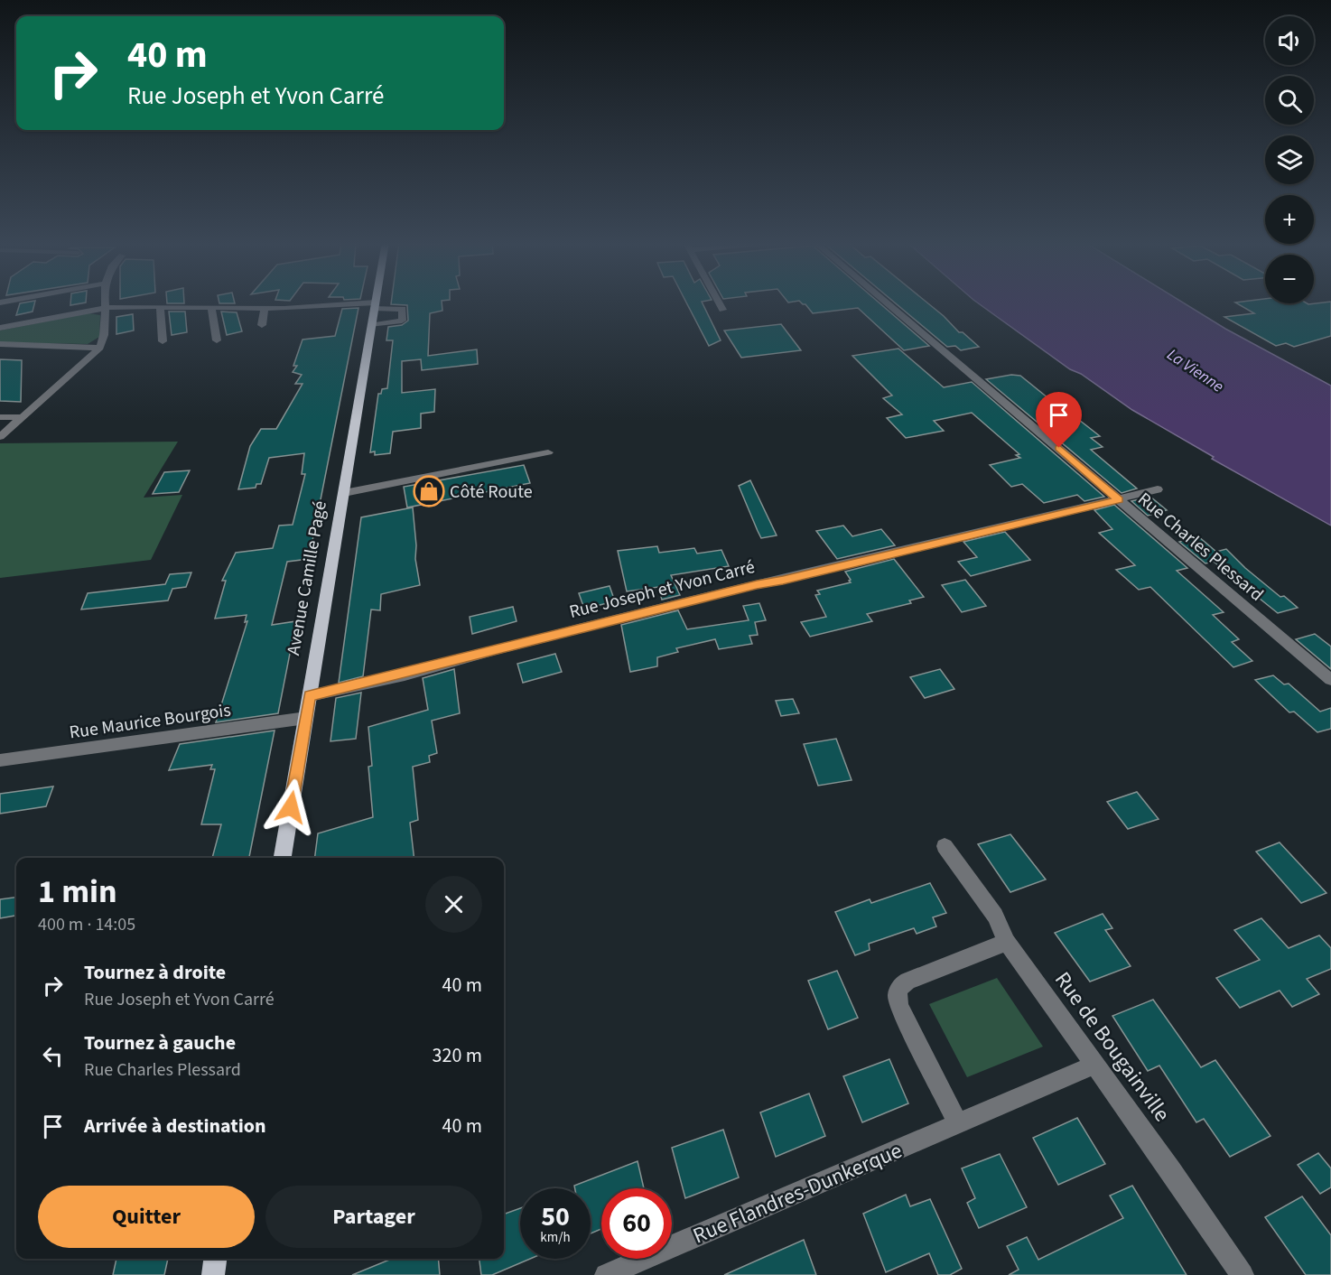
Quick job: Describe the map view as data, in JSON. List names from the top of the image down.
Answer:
{
  "streets": {
    "main road": ["Avenue Camille Pagé"],
    "street": [
      "Rue Charles Plessard",
      "Rue Joseph et Yvon Carré",
      "Rue Maurice Bourgois",
      "Rue de Bougainville",
      "Rue Flandres-Dunkerque"
    ]
  },
  "crossings": [
    ["Rue Charles Plessard", "Rue Joseph et Yvon Carré"],
    ["Avenue Camille Pagé", "Rue Joseph et Yvon Carré"],
    ["Avenue Camille Pagé", "Rue Maurice Bourgois"],
    ["Rue de Bougainville", "Rue Flandres-Dunkerque"]
  ],
  "water": ["La Vienne"],
  "places": {
    "shop": ["Côté Route"]
  },
  "page": {
    "map_buttons": ["+", "−"],
    "turn": ["40 m", "Rue Joseph et Yvon Carré"],
    "heading": ["1 min", "400 m · 14:05"],
    "list": [
      {
        "name": "Tournez à droite",
        "note": "Rue Joseph et Yvon Carré",
        "value": "40 m"
      },
      {
        "name": "Tournez à gauche",
        "note": "Rue Charles Plessard",
        "value": "320 m"
      },
      {
        "name": "Arrivée à destination",
        "value": "40 m"
      }
    ],
    "buttons": ["Quitter", "Partager"],
    "speed": "50 km/h",
    "limit": "60"
  }
}
